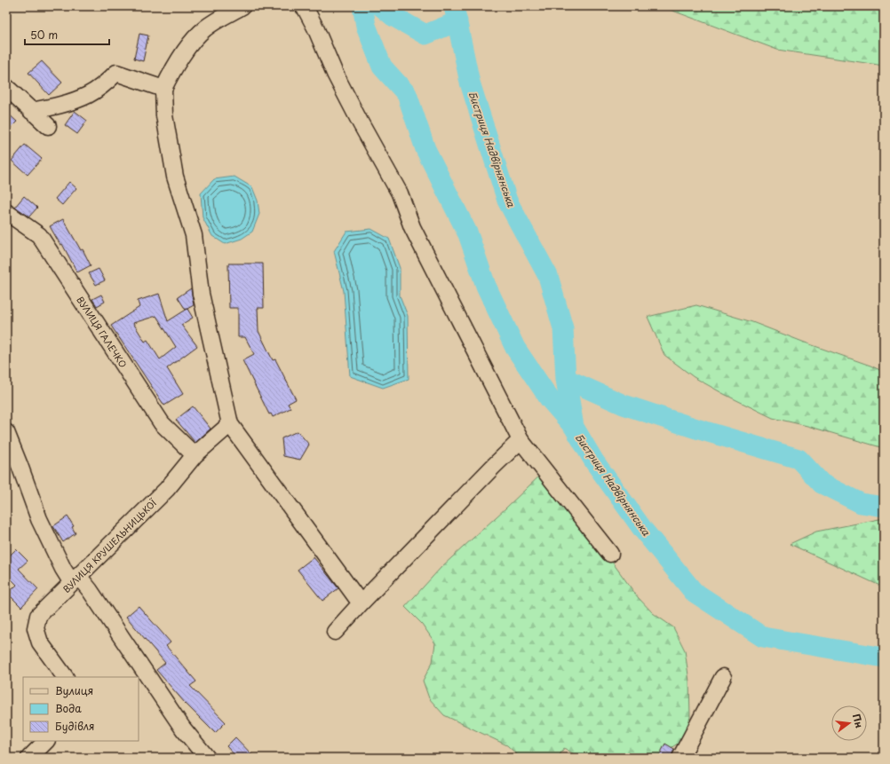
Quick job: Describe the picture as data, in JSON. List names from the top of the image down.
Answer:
{
  "streets": {
    "street": ["ВУЛИЦЯ ГАЛЕЧКО", "ВУЛИЦЯ КРУШЕЛЬНИЦЬКОЇ"]
  },
  "crossings": [
    ["ВУЛИЦЯ ГАЛЕЧКО", "ВУЛИЦЯ КРУШЕЛЬНИЦЬКОЇ"]
  ],
  "water": ["Бистриця Надвірнянська"],
  "legend": ["Вулиця", "Вода", "Будівля"],
  "scale_bar": "50 m",
  "north": "right"
}
